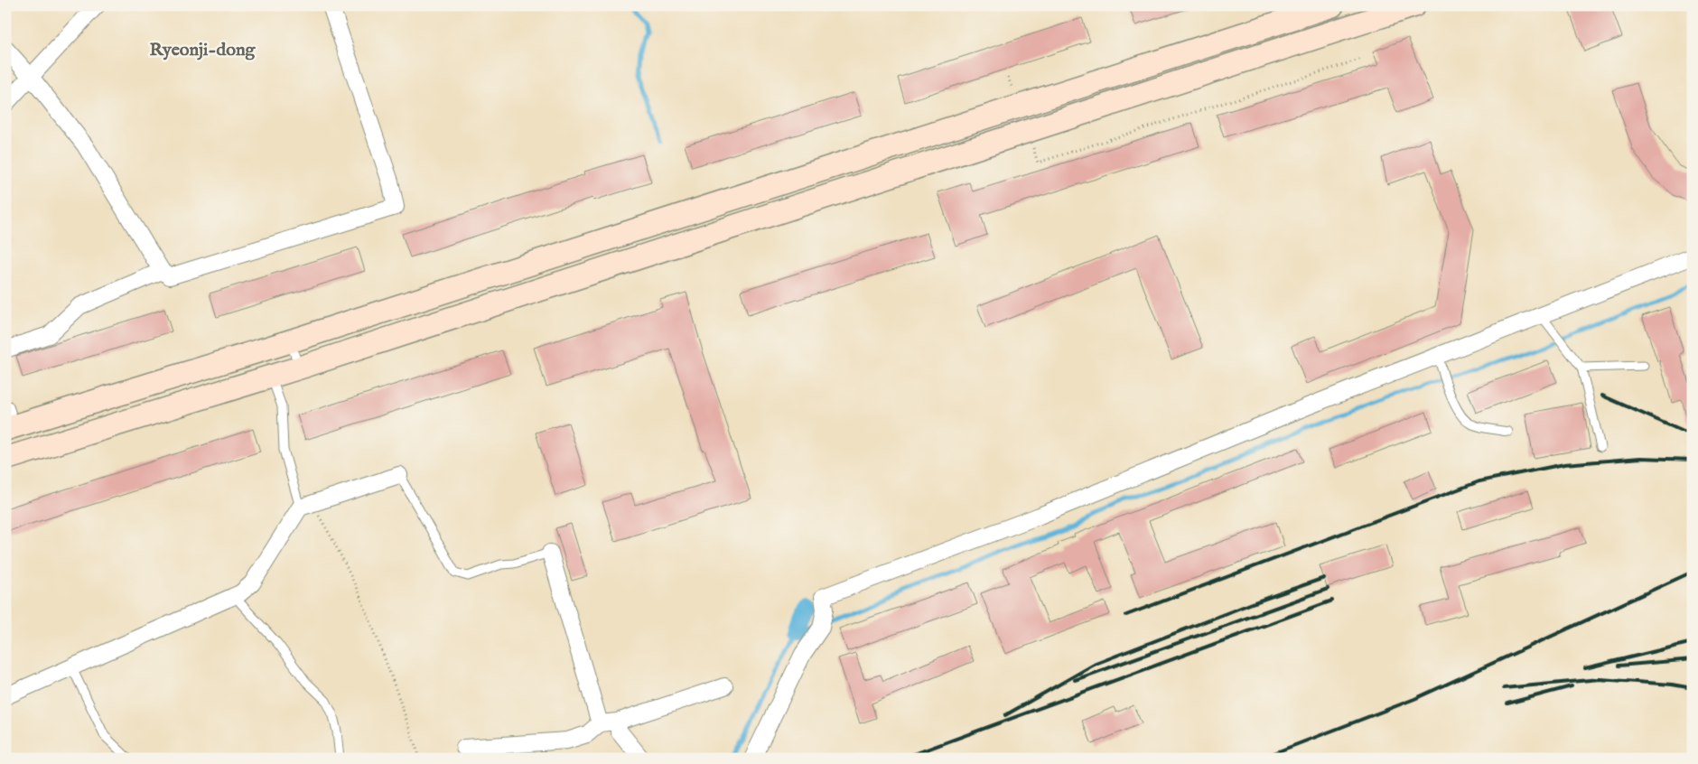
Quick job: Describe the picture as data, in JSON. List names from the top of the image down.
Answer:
{
  "districts": ["Ryeonji-dong"]
}
